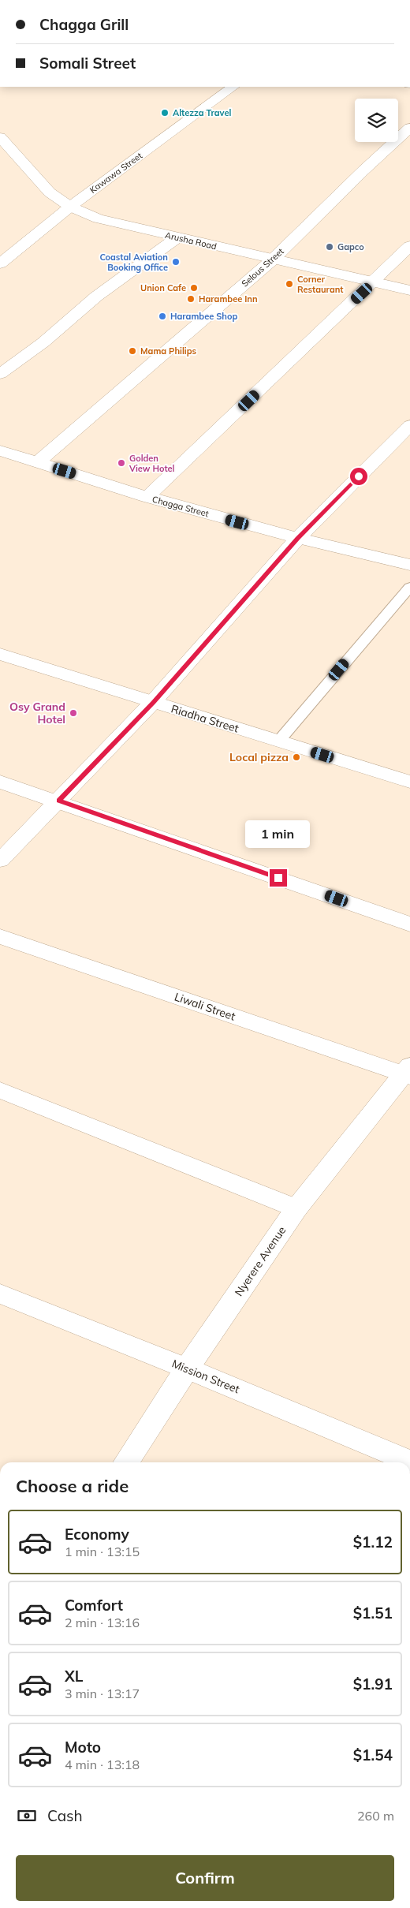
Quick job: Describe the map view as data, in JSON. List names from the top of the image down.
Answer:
{
  "streets": {
    "street": [
      "Kawawa Street",
      "Arusha Road",
      "Selous Street",
      "Chagga Street",
      "Riadha Street",
      "Liwali Street",
      "Nyerere Avenue",
      "Mission Street"
    ]
  },
  "crossings": [
    ["Kawawa Street", "Arusha Road"],
    ["Arusha Road", "Selous Street"],
    ["Selous Street", "Chagga Street"],
    ["Liwali Street", "Nyerere Avenue"],
    ["Nyerere Avenue", "Mission Street"]
  ],
  "places": [
    "Altezza Travel",
    "Gapco",
    "Coastal Aviation Booking Office",
    "Corner Restaurant",
    "Union Cafe",
    "Harambee Inn",
    "Harambee Shop",
    "Mama Philips",
    "Golden View Hotel",
    "Osy Grand Hotel",
    "Local pizza"
  ],
  "page": {
    "banner": ["Chagga Grill", "Somali Street"],
    "bubble": "1 min",
    "heading": "Choose a ride",
    "list": [
      {
        "name": "Economy",
        "note": "1 min · 13:15",
        "value": "$1.12"
      },
      {
        "name": "Comfort",
        "note": "2 min · 13:16",
        "value": "$1.51"
      },
      {
        "name": "XL",
        "note": "3 min · 13:17",
        "value": "$1.91"
      },
      {
        "name": "Moto",
        "note": "4 min · 13:18",
        "value": "$1.54"
      }
    ],
    "pay": ["Cash", "260 m"],
    "buttons": "Confirm"
  }
}
